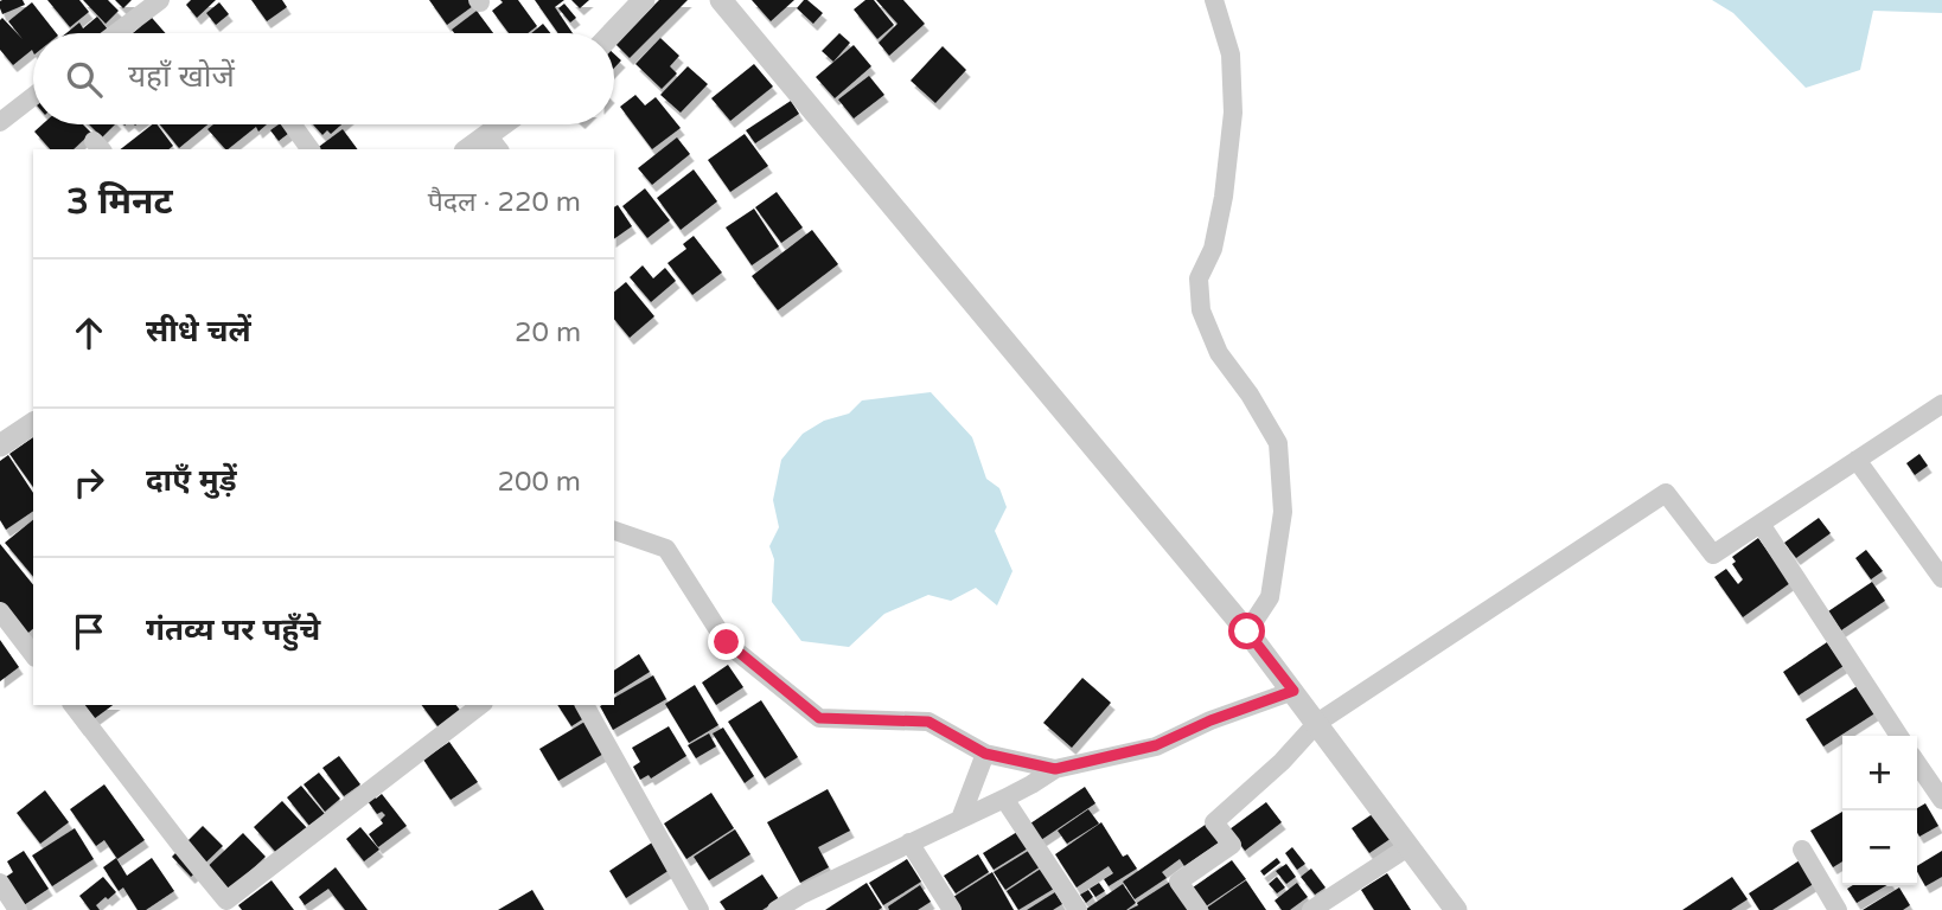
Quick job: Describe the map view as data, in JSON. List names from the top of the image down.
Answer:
{
  "page": {
    "search": "यहाँ खोजें",
    "heading": ["3 मिनट", "पैदल · 220 m"],
    "list": [
      ["सीधे चलें", "20 m"],
      ["दाएँ मुड़ें", "200 m"],
      "गंतव्य पर पहुँचे"
    ],
    "map_buttons": ["+", "−"]
  }
}
